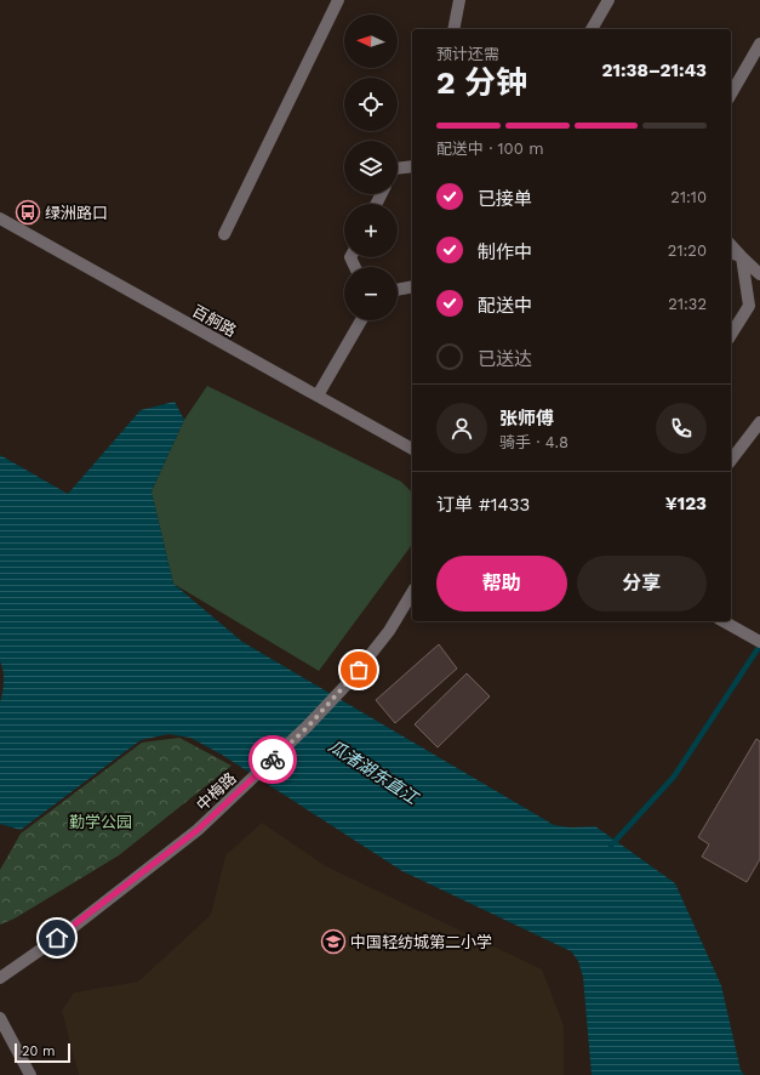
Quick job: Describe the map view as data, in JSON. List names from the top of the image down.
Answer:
{
  "streets": {
    "street": ["百舸路", "中梅路"]
  },
  "water": ["瓜渚湖东直江"],
  "parks": ["勤学公园"],
  "places": {
    "bus stop": ["绿洲路口"],
    "school or university": ["中国轻纺城第二小学"]
  },
  "scale_bar": "20 m",
  "north": "left",
  "page": {
    "map_buttons": ["+", "−"],
    "heading": ["2 分钟", "预计还需", "21:38–21:43"],
    "panel": [
      "张师傅",
      "骑手 · 4.8",
      "订单 #1433",
      "¥123"
    ],
    "bar": "配送中 · 100 m",
    "list": [
      ["已接单", "21:10"],
      ["制作中", "21:20"],
      ["配送中", "21:32"],
      "已送达"
    ],
    "buttons": ["帮助", "分享"],
    "scale": "20 m"
  }
}
